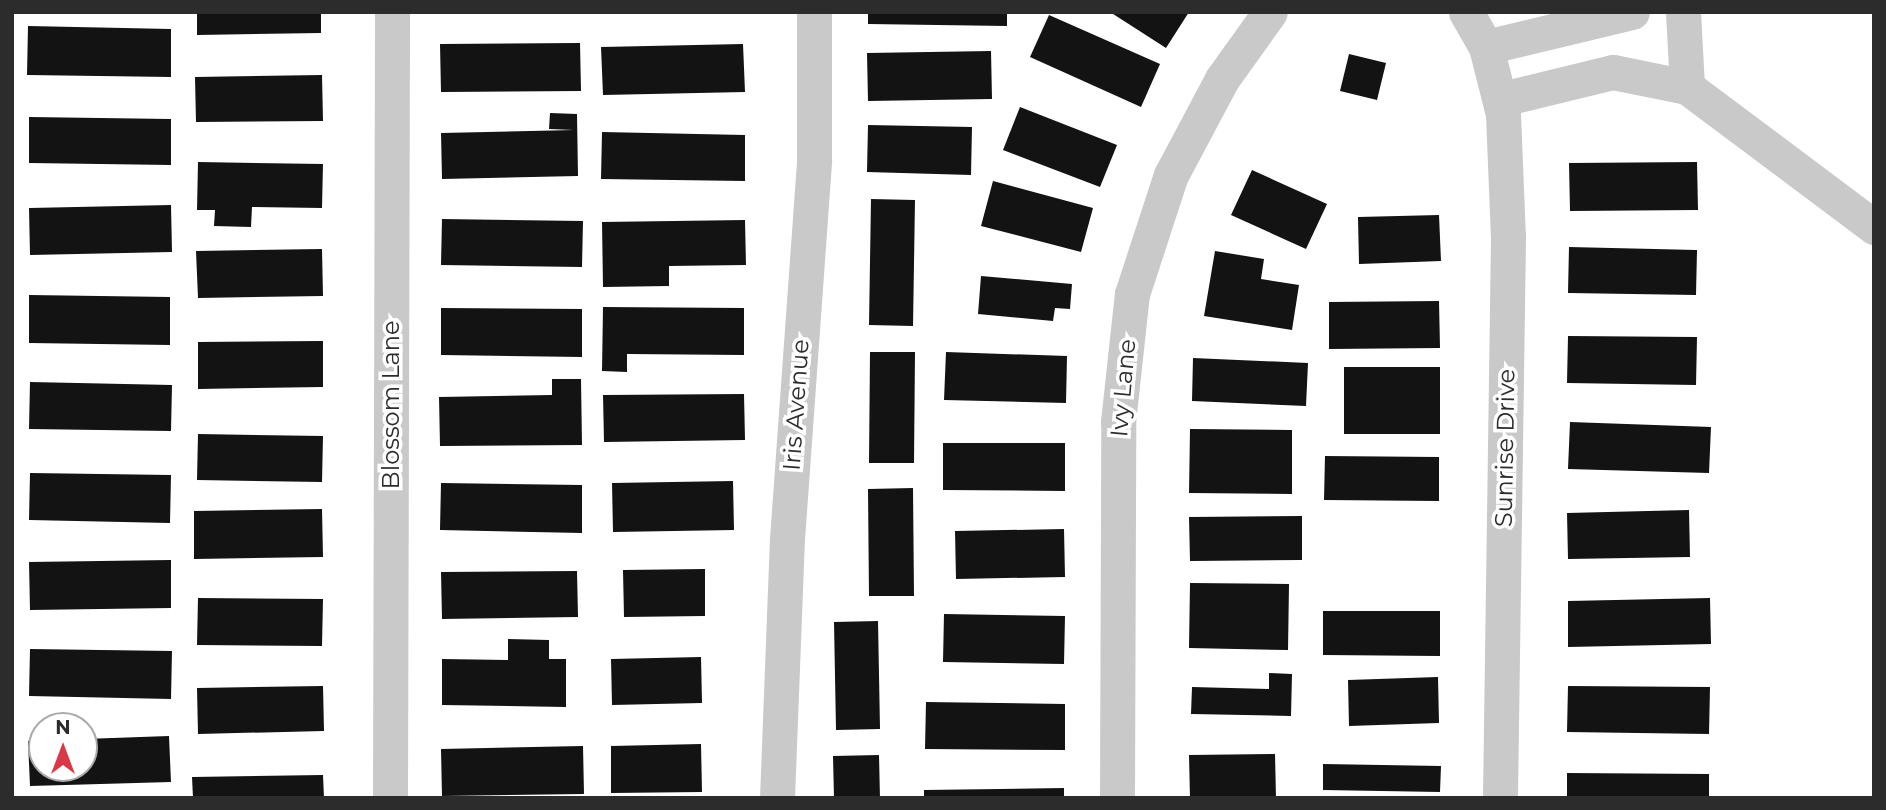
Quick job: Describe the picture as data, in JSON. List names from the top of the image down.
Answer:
{
  "streets": {
    "street": [
      "Ivy Lane",
      "Blossom Lane",
      "Iris Avenue",
      "Sunrise Drive"
    ]
  },
  "north": "top"
}
